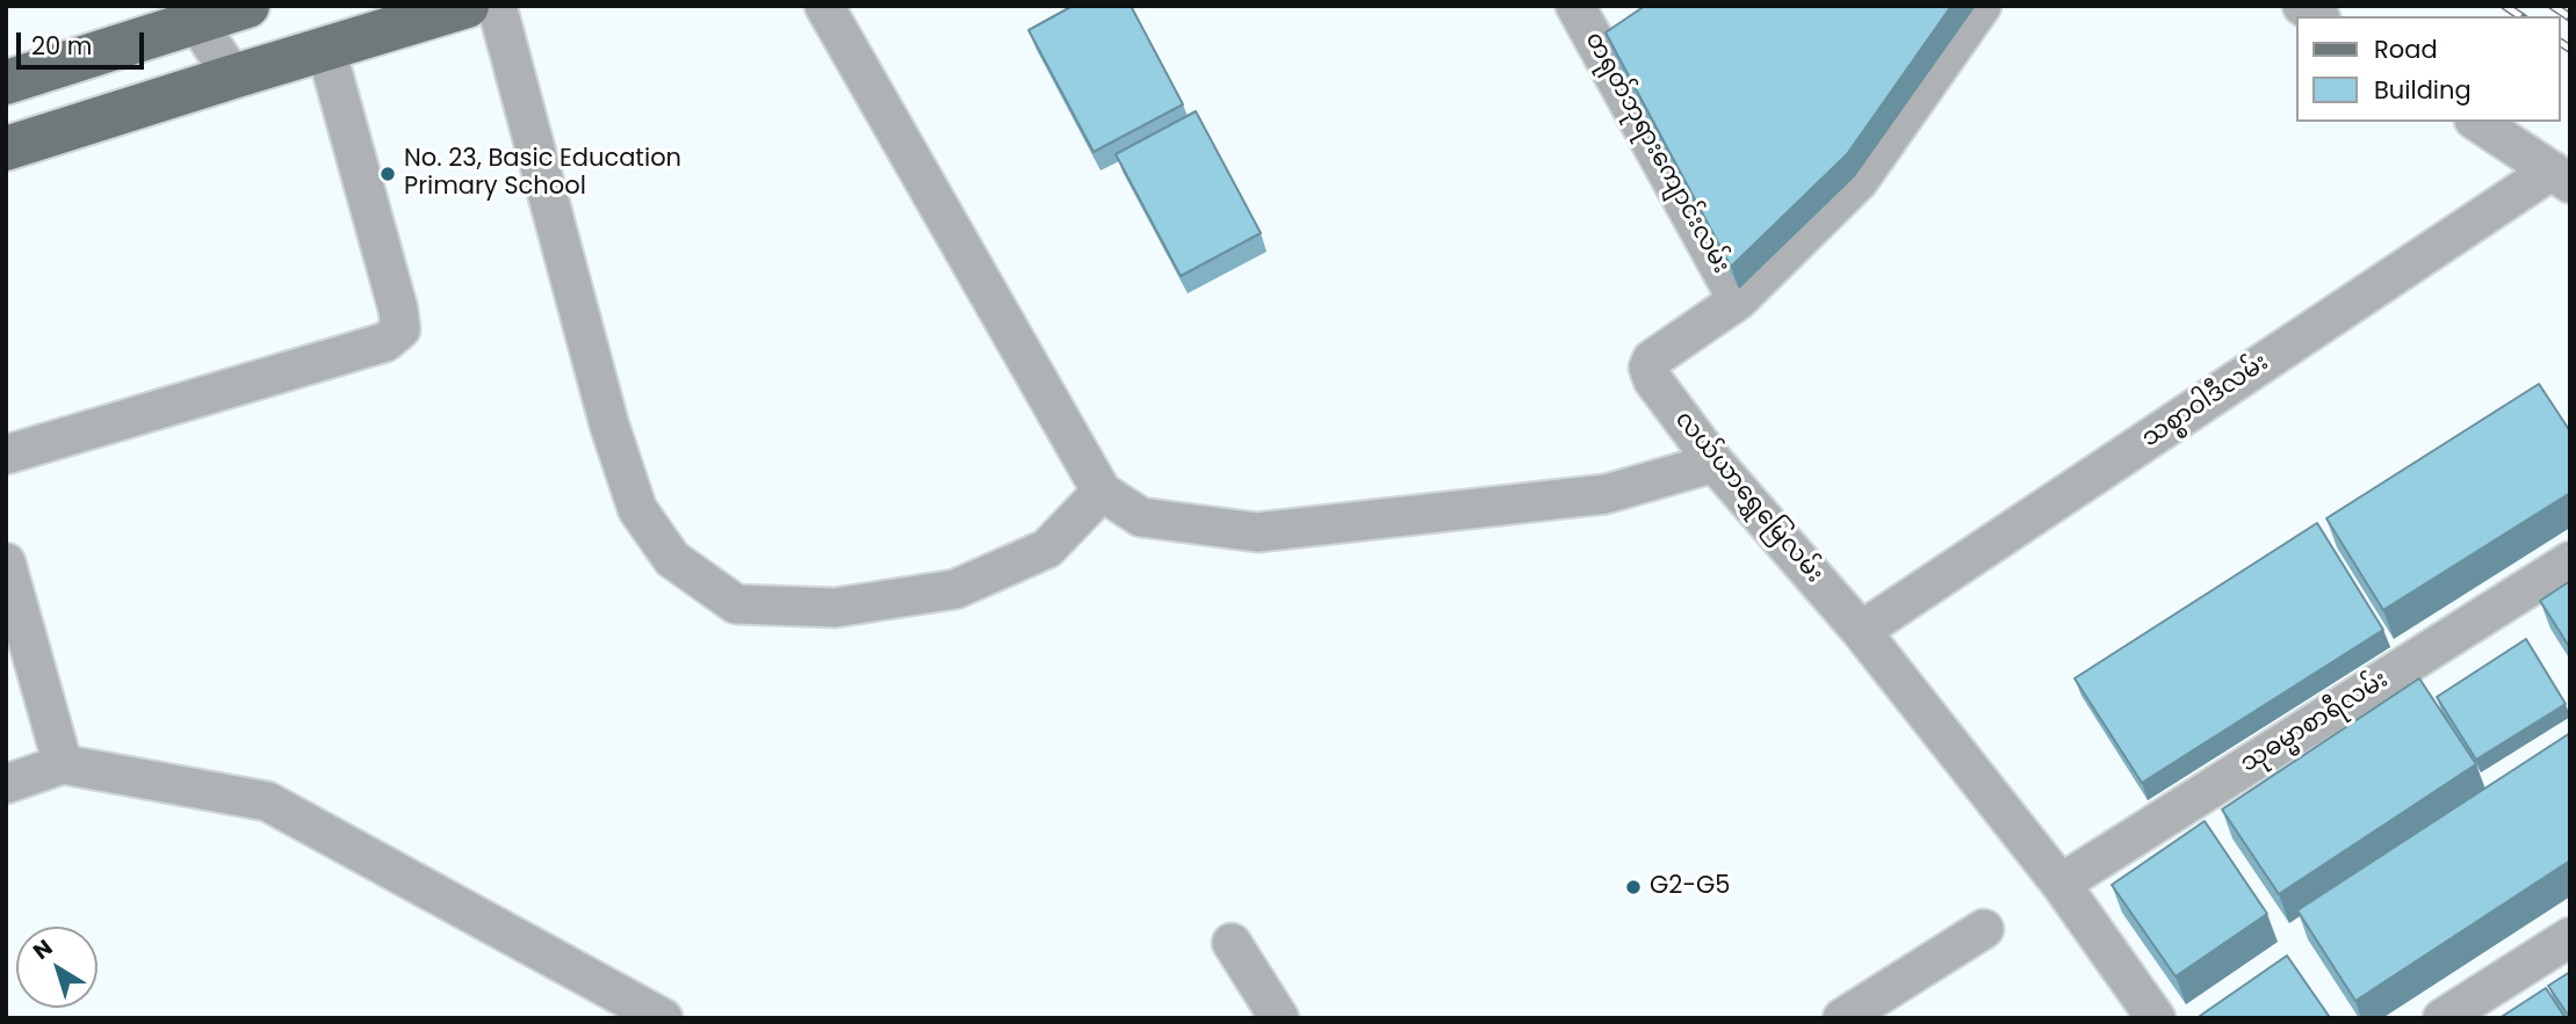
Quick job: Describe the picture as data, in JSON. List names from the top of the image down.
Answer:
{
  "streets": {
    "street": [
      "တရုတ်ဘုရားကျောင်းလမ်း",
      "သစ္စာဝါဒီလမ်း",
      "လယ်ယာရွှေမြေလမ်း",
      "သုဓမ္မာစာရီလမ်း"
    ]
  },
  "crossings": [
    ["တရုတ်ဘုရားကျောင်းလမ်း", "လယ်ယာရွှေမြေလမ်း"],
    ["သစ္စာဝါဒီလမ်း", "လယ်ယာရွှေမြေလမ်း"],
    ["လယ်ယာရွှေမြေလမ်း", "သုဓမ္မာစာရီလမ်း"]
  ],
  "places": ["No. 23, Basic Education Primary School", "G2-G5"],
  "legend": ["Road", "Building"],
  "scale_bar": "20 m",
  "north": "top left"
}
